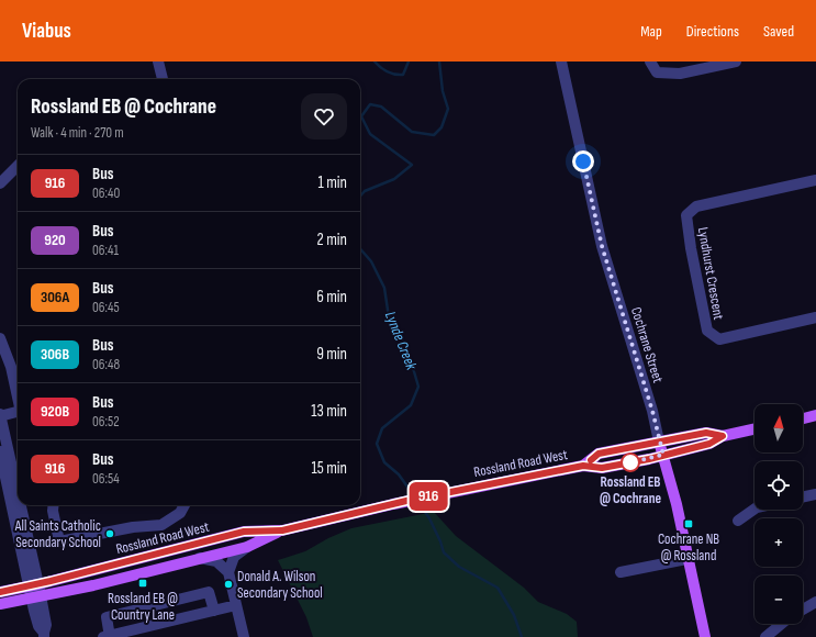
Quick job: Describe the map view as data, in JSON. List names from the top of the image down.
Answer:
{
  "streets": {
    "main road": ["Cochrane Street", "Rossland Road West"],
    "street": ["Lyndhurst Crescent"]
  },
  "crossings": [
    ["Cochrane Street", "Rossland Road West"]
  ],
  "water": ["Lynde Creek"],
  "places": {
    "other": ["Rossland EB @ Cochrane", "All Saints Catholic Secondary School", "Donald A. Wilson Secondary School"],
    "transit": ["Cochrane NB @ Rossland", "Rossland EB @ Country Lane"]
  },
  "lines": ["bus line 916"],
  "north": "top",
  "page": {
    "header": "Viabus",
    "nav": ["Map", "Directions", "Saved"],
    "on_map": "916",
    "heading": ["Rossland EB @ Cochrane", "Walk · 4 min · 270 m"],
    "list": [
      {
        "mark": "916",
        "name": "Bus",
        "note": "06:40",
        "value": "1 min"
      },
      {
        "mark": "920",
        "name": "Bus",
        "note": "06:41",
        "value": "2 min"
      },
      {
        "mark": "306A",
        "name": "Bus",
        "note": "06:45",
        "value": "6 min"
      },
      {
        "mark": "306B",
        "name": "Bus",
        "note": "06:48",
        "value": "9 min"
      },
      {
        "mark": "920B",
        "name": "Bus",
        "note": "06:52",
        "value": "13 min"
      },
      {
        "mark": "916",
        "name": "Bus",
        "note": "06:54",
        "value": "15 min"
      }
    ],
    "map_buttons": ["+", "−"]
  }
}
